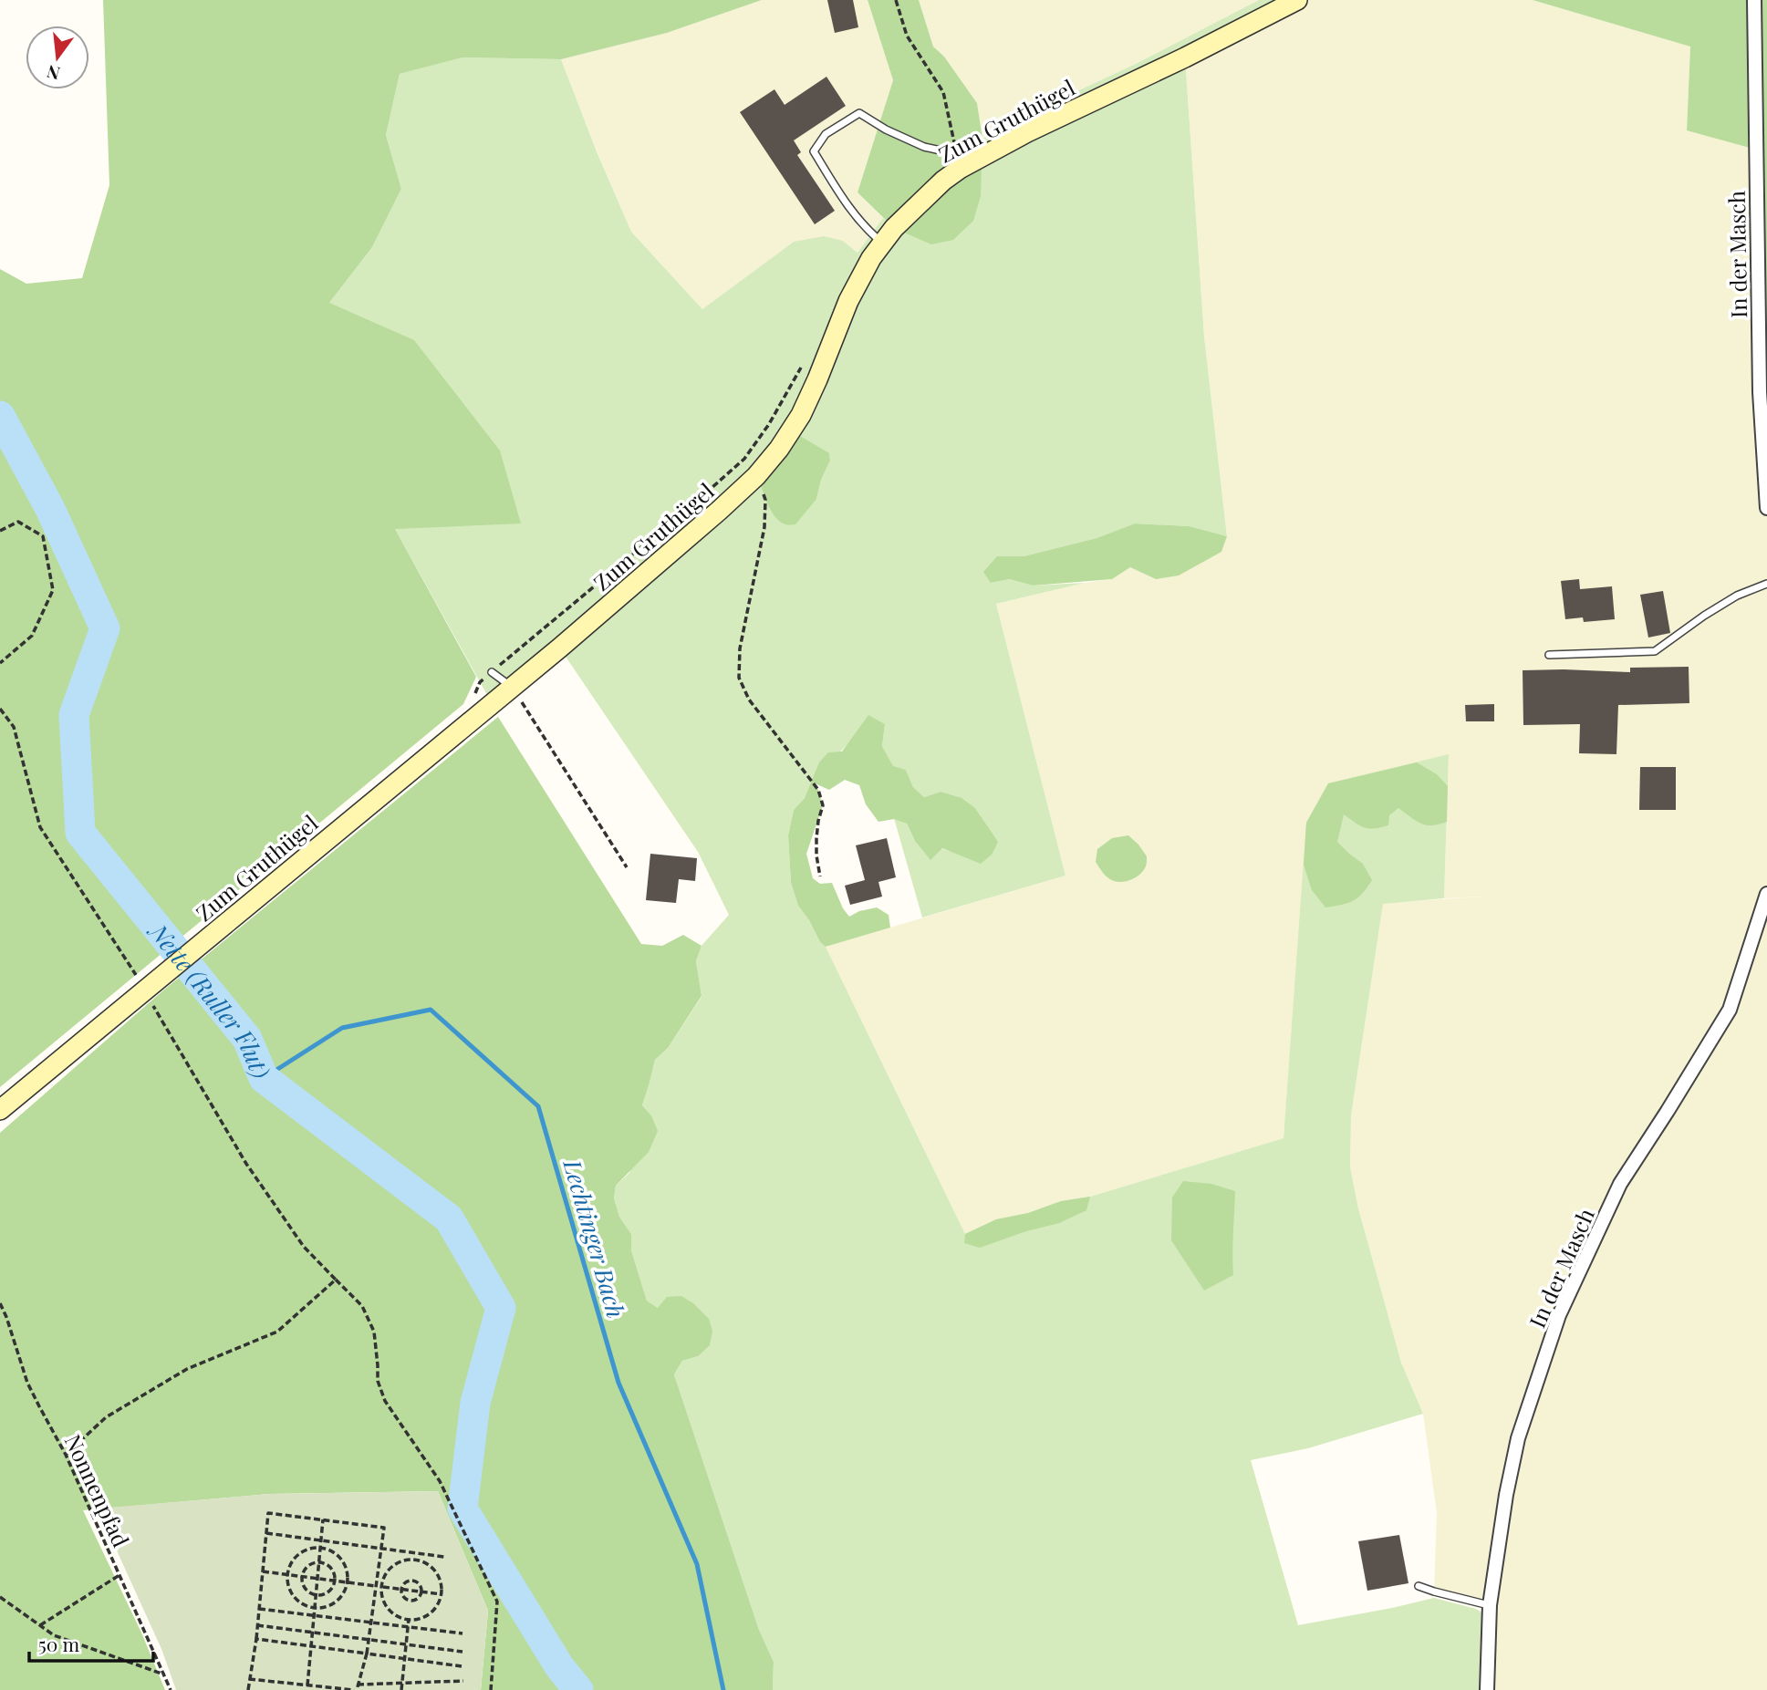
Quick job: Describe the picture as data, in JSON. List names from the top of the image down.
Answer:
{
  "streets": {
    "street": ["Zum Gruthügel", "In der Masch"],
    "path": ["Nonnenpfad"]
  },
  "water": ["Nette (Ruller Flut)", "Lechtinger Bach"],
  "scale_bar": "50 m",
  "north": "bottom"
}
